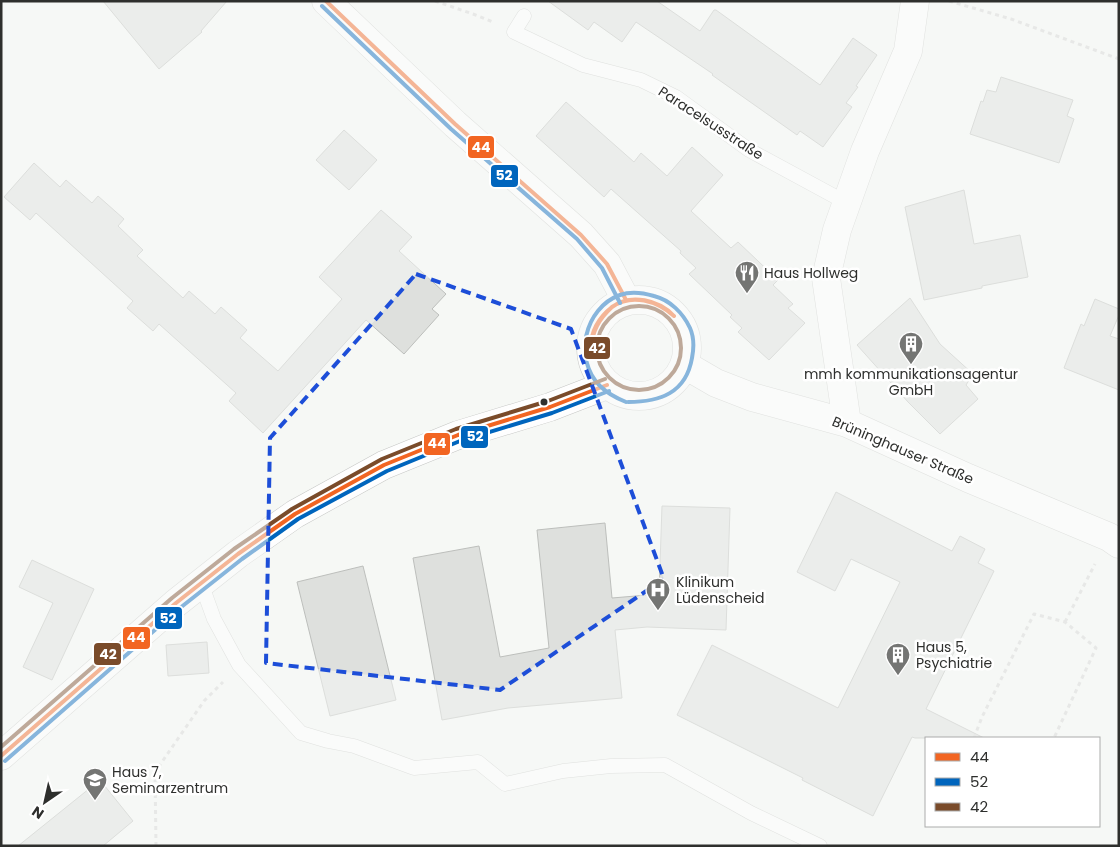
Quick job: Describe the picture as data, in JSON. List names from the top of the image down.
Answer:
{
  "streets": {
    "street": ["Brüninghauser Straße"],
    "lane": ["Paracelsusstraße"]
  },
  "places": {
    "restaurant": ["Haus Hollweg"],
    "building": ["mmh kommunikationsagentur GmbH", "Haus 5, Psychiatrie"],
    "hospital": ["Klinikum Lüdenscheid"],
    "school or university": ["Haus 7, Seminarzentrum"]
  },
  "lines": ["transit line 44", "transit line 52", "transit line 42"],
  "legend": ["44", "52", "42"],
  "north": "bottom left"
}
